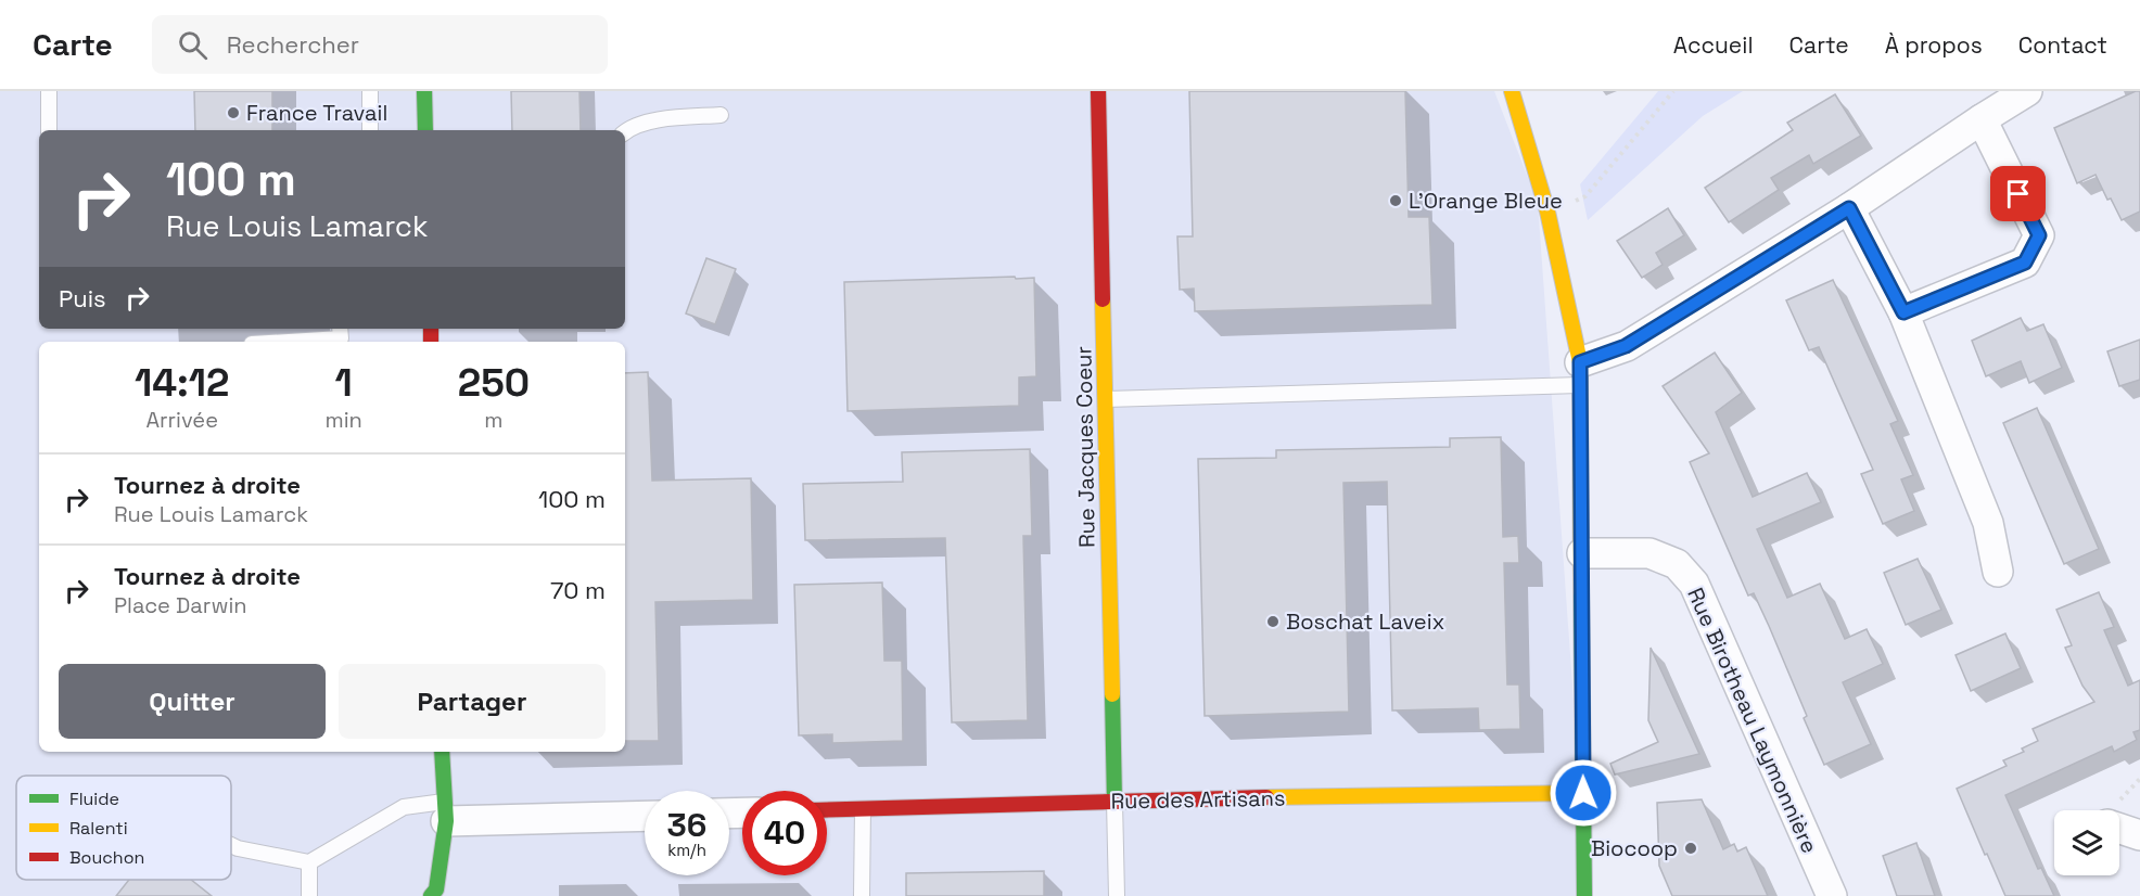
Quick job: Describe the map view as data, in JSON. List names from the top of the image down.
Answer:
{
  "streets": {
    "street": ["Rue Jacques Coeur", "Rue Birotheau Laymonnière", "Rue des Artisans"]
  },
  "crossings": [
    ["Rue Jacques Coeur", "Rue des Artisans"]
  ],
  "places": [
    "France Travail",
    "L'Orange Bleue",
    "Boschat Laveix",
    "Biocoop"
  ],
  "legend": ["Fluide", "Ralenti", "Bouchon"],
  "page": {
    "header": "Carte",
    "search": "Rechercher",
    "nav": [
      "Accueil",
      "Carte",
      "À propos",
      "Contact"
    ],
    "turn": ["100 m", "Rue Louis Lamarck"],
    "then": "Puis",
    "eta": [
      "14:12",
      "Arrivée",
      "1",
      "min",
      "250",
      "m"
    ],
    "list": [
      {
        "name": "Tournez à droite",
        "note": "Rue Louis Lamarck",
        "value": "100 m"
      },
      {
        "name": "Tournez à droite",
        "note": "Place Darwin",
        "value": "70 m"
      }
    ],
    "buttons": ["Quitter", "Partager"],
    "speed": "36 km/h",
    "limit": "40"
  }
}
